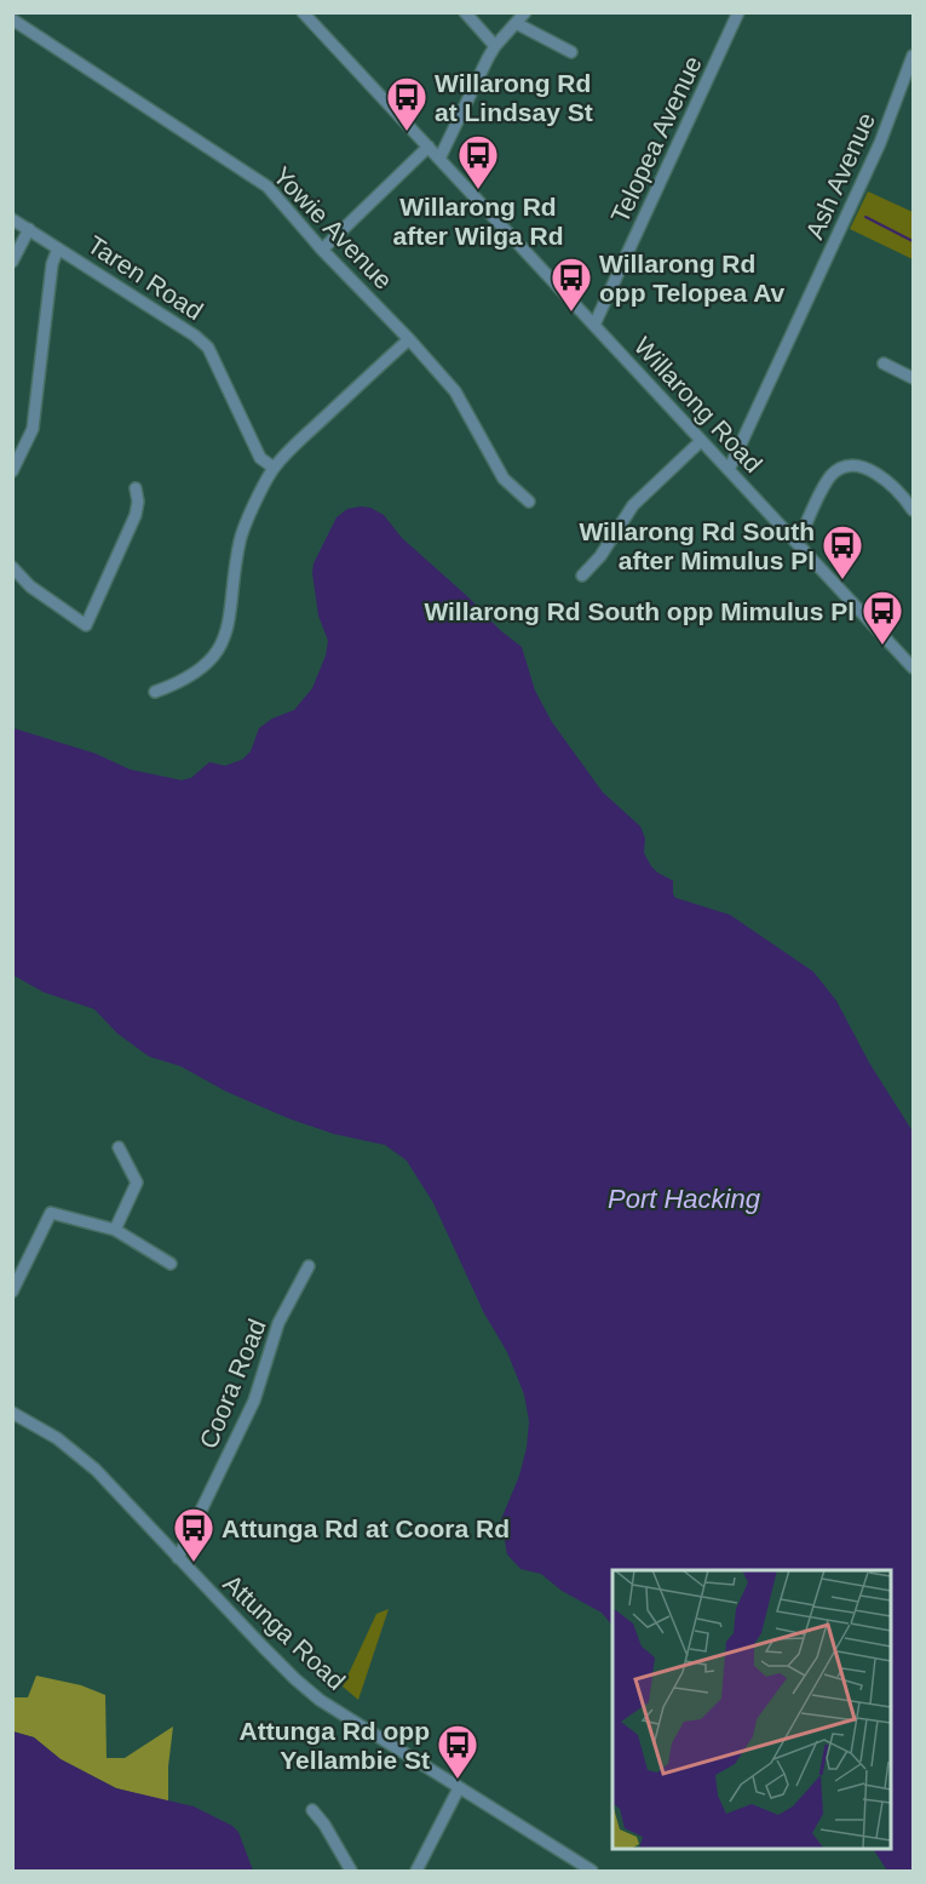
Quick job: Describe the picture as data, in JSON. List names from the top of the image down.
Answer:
{
  "streets": {
    "street": [
      "Telopea Avenue",
      "Ash Avenue",
      "Yowie Avenue",
      "Taren Road",
      "Willarong Road",
      "Coora Road",
      "Attunga Road"
    ]
  },
  "crossings": [
    ["Telopea Avenue", "Willarong Road"],
    ["Ash Avenue", "Willarong Road"],
    ["Coora Road", "Attunga Road"]
  ],
  "water": ["Port Hacking"],
  "places": {
    "bus stop": [
      "Willarong Rd at Lindsay St",
      "Willarong Rd after Wilga Rd",
      "Willarong Rd opp Telopea Av",
      "Willarong Rd South after Mimulus Pl",
      "Willarong Rd South opp Mimulus Pl",
      "Attunga Rd at Coora Rd",
      "Attunga Rd opp Yellambie St"
    ]
  }
}
